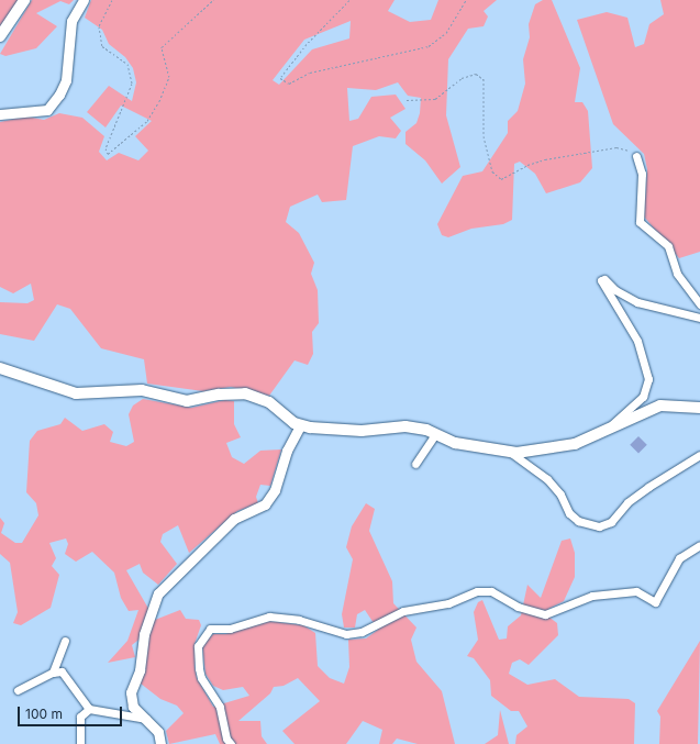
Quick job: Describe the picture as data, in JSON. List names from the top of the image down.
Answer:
{
  "scale_bar": "100 m"
}
